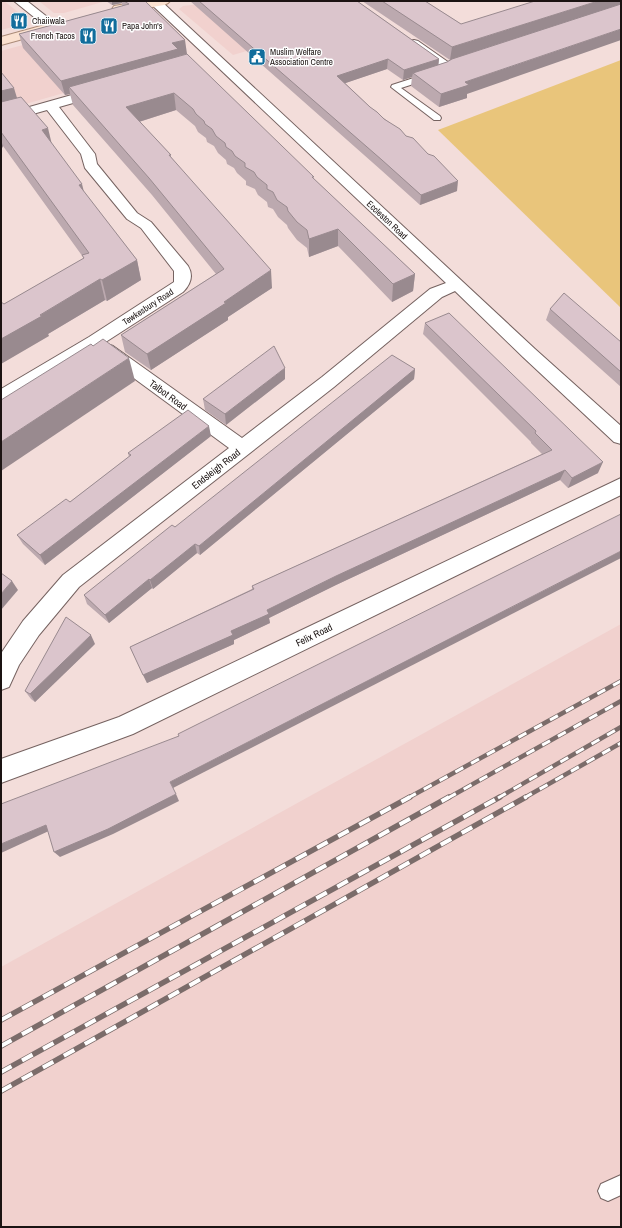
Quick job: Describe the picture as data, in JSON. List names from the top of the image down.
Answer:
{
  "streets": {
    "street": [
      "Eccleston Road",
      "Tewkesbury Road",
      "Talbot Road",
      "Endsleigh Road",
      "Felix Road"
    ]
  },
  "crossings": [
    ["Eccleston Road", "Endsleigh Road"],
    ["Tewkesbury Road", "Talbot Road"],
    ["Talbot Road", "Endsleigh Road"]
  ],
  "places": {
    "restaurant": ["Chaiiwala", "Papa John's", "French Tacos"],
    "public building": ["Muslim Welfare Association Centre"]
  }
}
